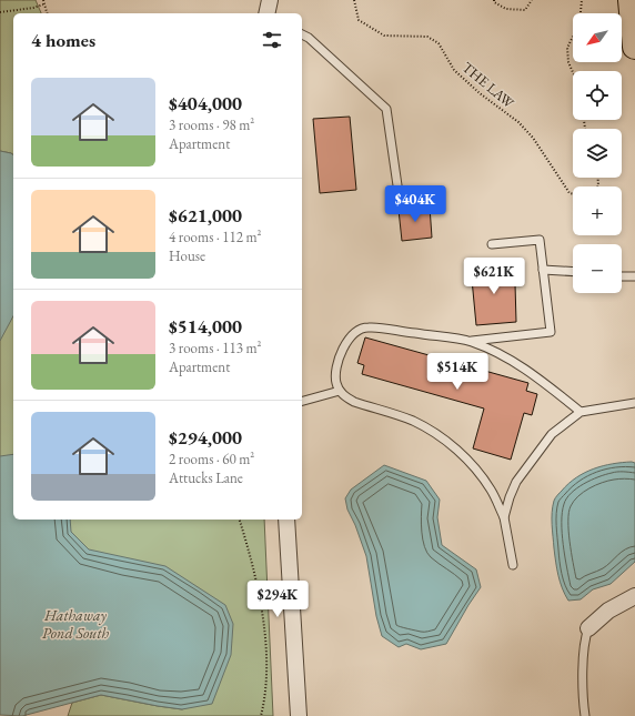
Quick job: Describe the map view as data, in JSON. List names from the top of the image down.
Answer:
{
  "streets": {
    "path": ["THE LAW"]
  },
  "water": ["Hathaway Pond South"],
  "north": "bottom left",
  "page": {
    "map_buttons": ["+", "−"],
    "heading": "4 homes",
    "list": [
      {
        "name": "$404,000",
        "note": "3 rooms · 98 m² · Apartment"
      },
      {
        "name": "$621,000",
        "note": "4 rooms · 112 m² · House"
      },
      {
        "name": "$514,000",
        "note": "3 rooms · 113 m² · Apartment"
      },
      {
        "name": "$294,000",
        "note": "2 rooms · 60 m² · Attucks Lane"
      }
    ],
    "price": [
      "$404K",
      "$621K",
      "$514K",
      "$294K"
    ]
  }
}
